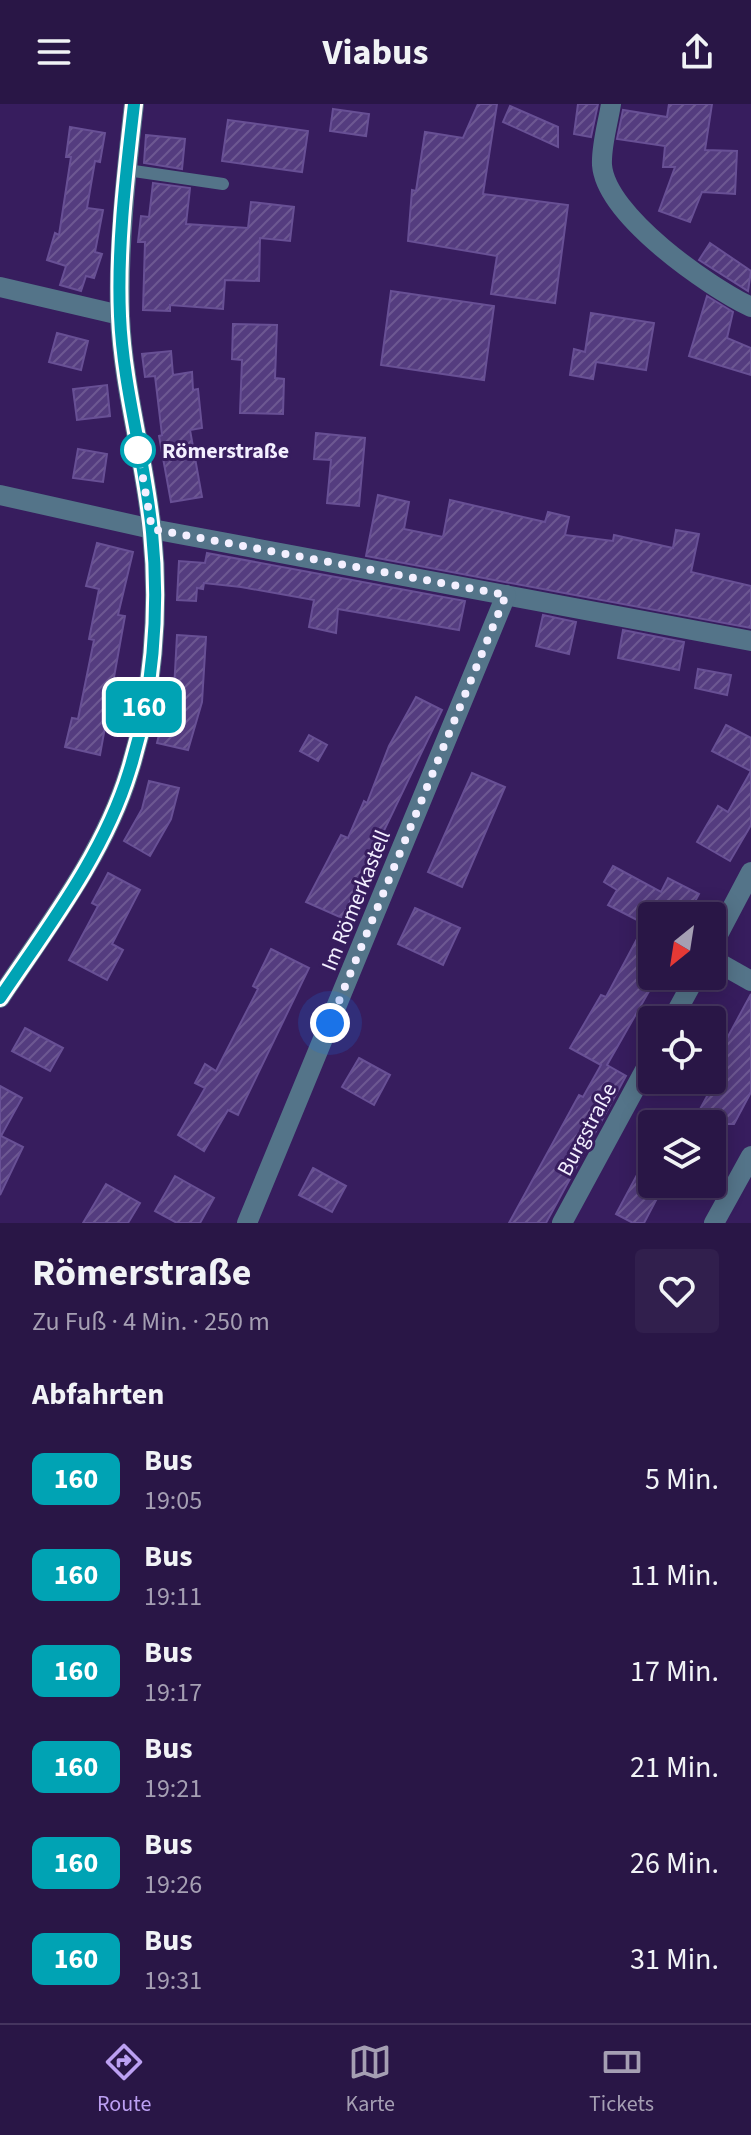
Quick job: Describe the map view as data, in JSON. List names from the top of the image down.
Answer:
{
  "streets": {
    "street": ["Im Römerkastell", "Burgstraße"]
  },
  "places": ["Römerstraße"],
  "lines": ["bus line 160"],
  "north": "bottom left",
  "page": {
    "header": "Viabus",
    "on_map": "160",
    "heading": [
      ["Römerstraße", "Zu Fuß · 4 Min. · 250 m"],
      "Abfahrten"
    ],
    "list": [
      {
        "mark": "160",
        "name": "Bus",
        "note": "19:05",
        "value": "5 Min."
      },
      {
        "mark": "160",
        "name": "Bus",
        "note": "19:11",
        "value": "11 Min."
      },
      {
        "mark": "160",
        "name": "Bus",
        "note": "19:17",
        "value": "17 Min."
      },
      {
        "mark": "160",
        "name": "Bus",
        "note": "19:21",
        "value": "21 Min."
      },
      {
        "mark": "160",
        "name": "Bus",
        "note": "19:26",
        "value": "26 Min."
      },
      {
        "mark": "160",
        "name": "Bus",
        "note": "19:31",
        "value": "31 Min."
      }
    ],
    "tabs": ["Route", "Karte", "Tickets"]
  }
}
